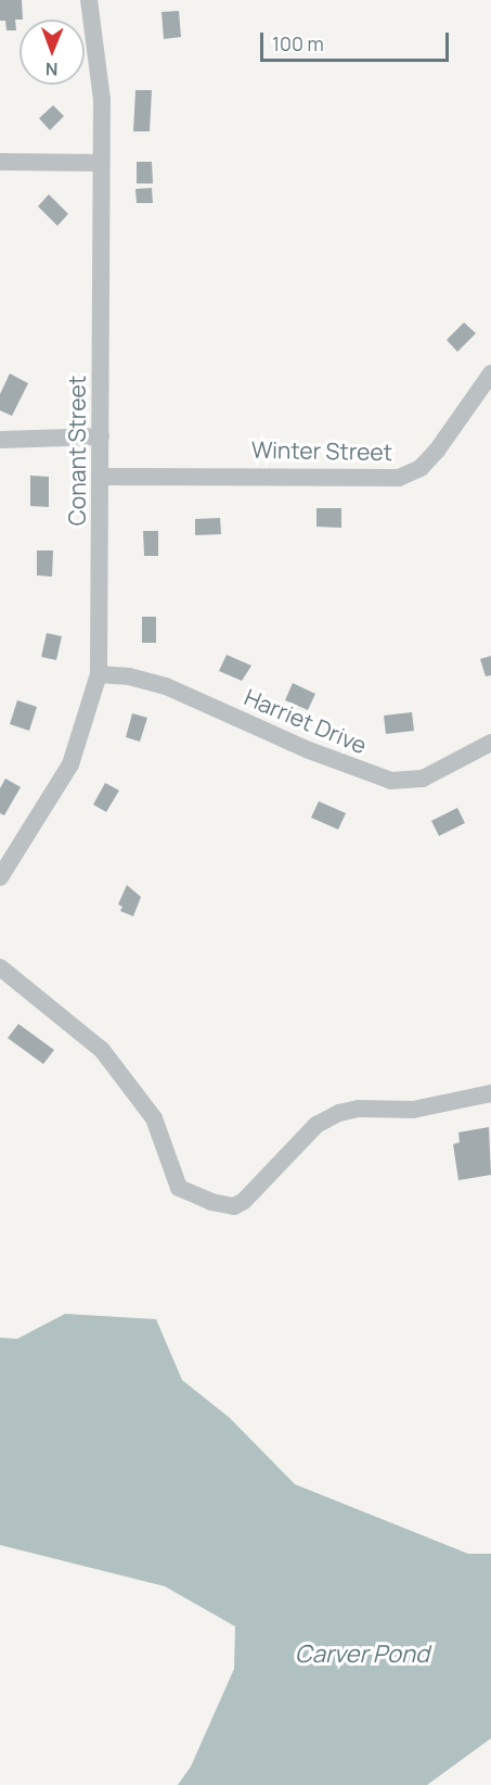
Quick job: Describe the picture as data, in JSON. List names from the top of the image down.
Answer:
{
  "streets": {
    "street": ["Conant Street", "Winter Street", "Harriet Drive"]
  },
  "crossings": [
    ["Conant Street", "Winter Street"],
    ["Conant Street", "Harriet Drive"]
  ],
  "water": ["Carver Pond"],
  "scale_bar": "100 m",
  "north": "bottom"
}
